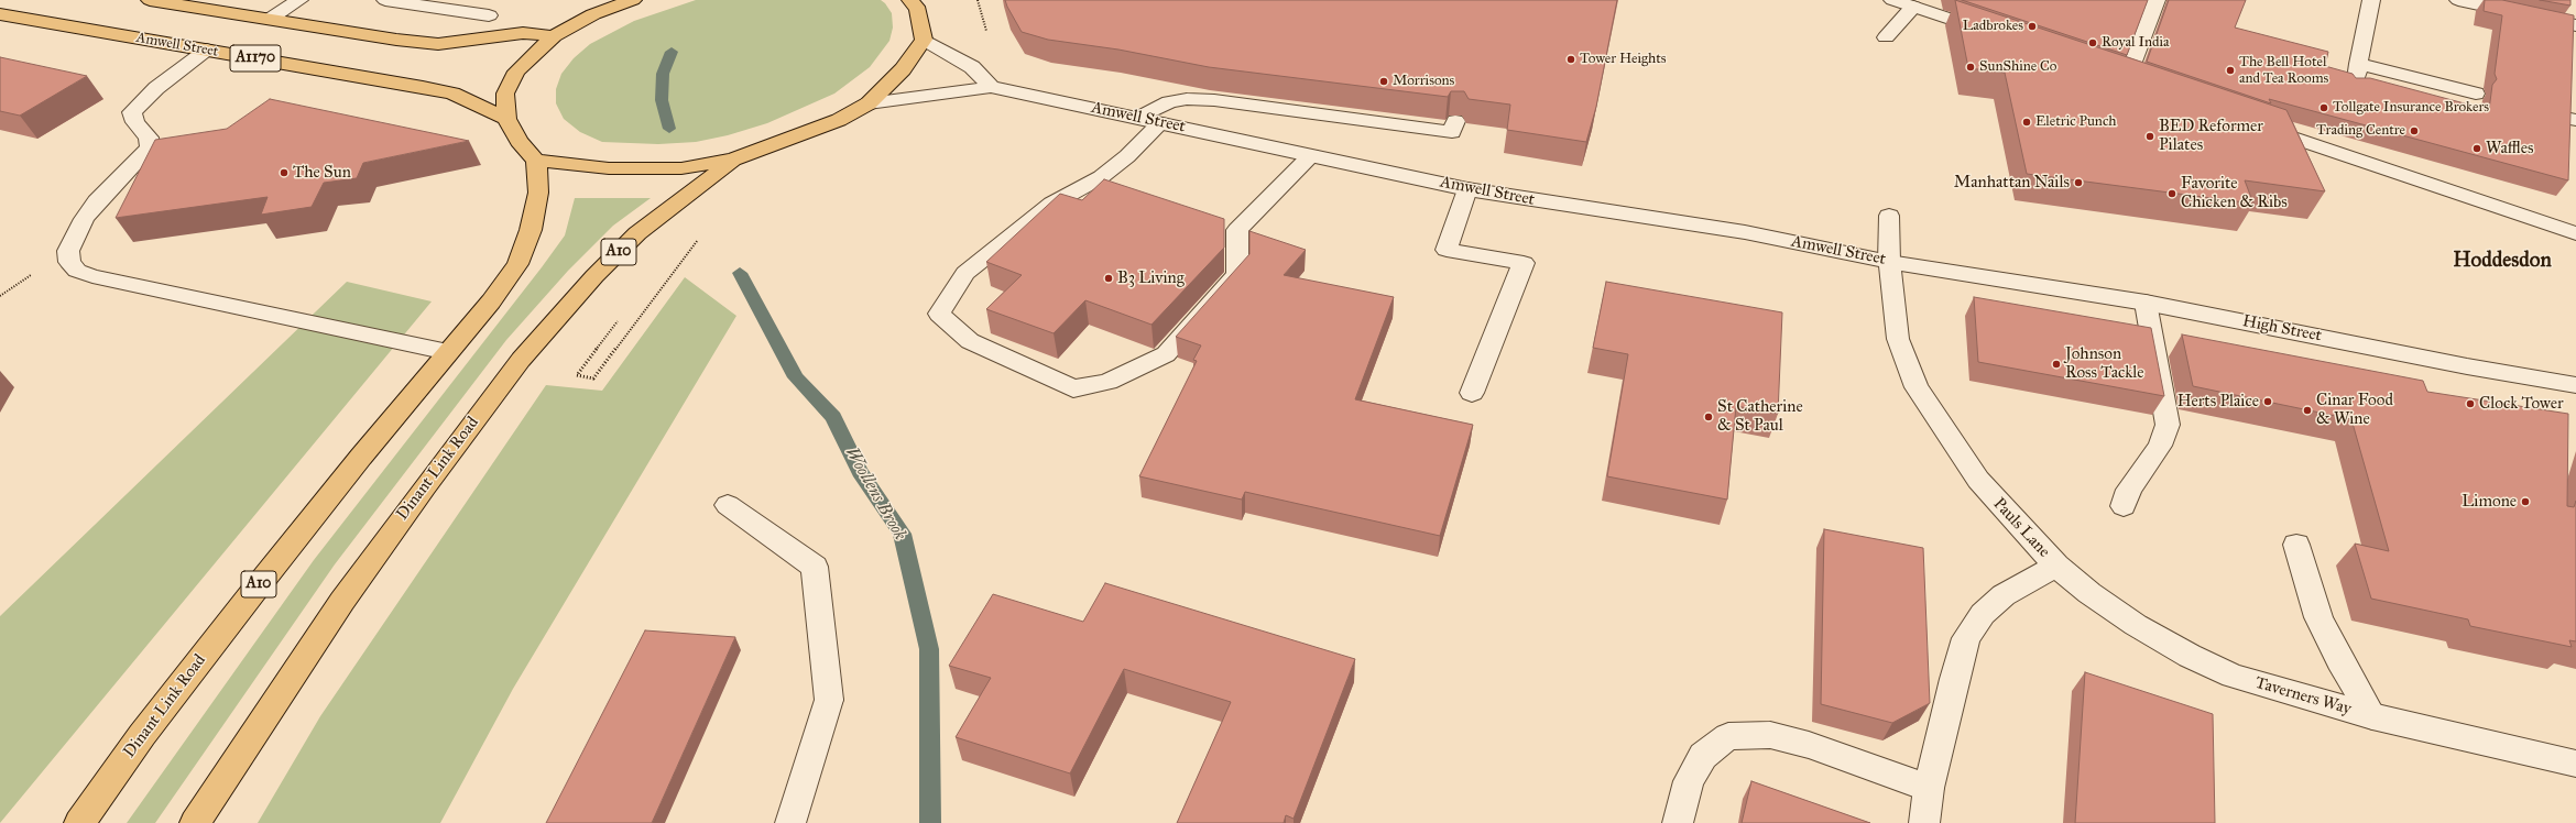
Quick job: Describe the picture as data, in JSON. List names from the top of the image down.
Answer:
{
  "streets": {
    "main road": [
      "Amwell Street",
      "A1170",
      "A10",
      "Dinant Link Road"
    ],
    "street": ["High Street", "Pauls Lane", "Taverners Way"]
  },
  "crossings": [
    ["Amwell Street", "High Street"],
    ["Amwell Street", "Pauls Lane"],
    ["Pauls Lane", "Taverners Way"]
  ],
  "districts": ["Hoddesdon"],
  "water": ["Woollens Brook"],
  "places": [
    "Ladbrokes",
    "Royal India",
    "Tower Heights",
    "SunShine Co",
    "The Bell Hotel and Tea Rooms",
    "Morrisons",
    "Tollgate Insurance Brokers",
    "Eletric Punch",
    "Trading Centre",
    "BED Reformer Pilates",
    "Waffles",
    "The Sun",
    "Manhattan Nails",
    "Favorite Chicken & Ribs",
    "B3 Living",
    "Johnson Ross Tackle",
    "Herts Plaice",
    "Clock Tower",
    "Cinar Food & Wine",
    "St Catherine & St Paul",
    "Limone"
  ]
}
